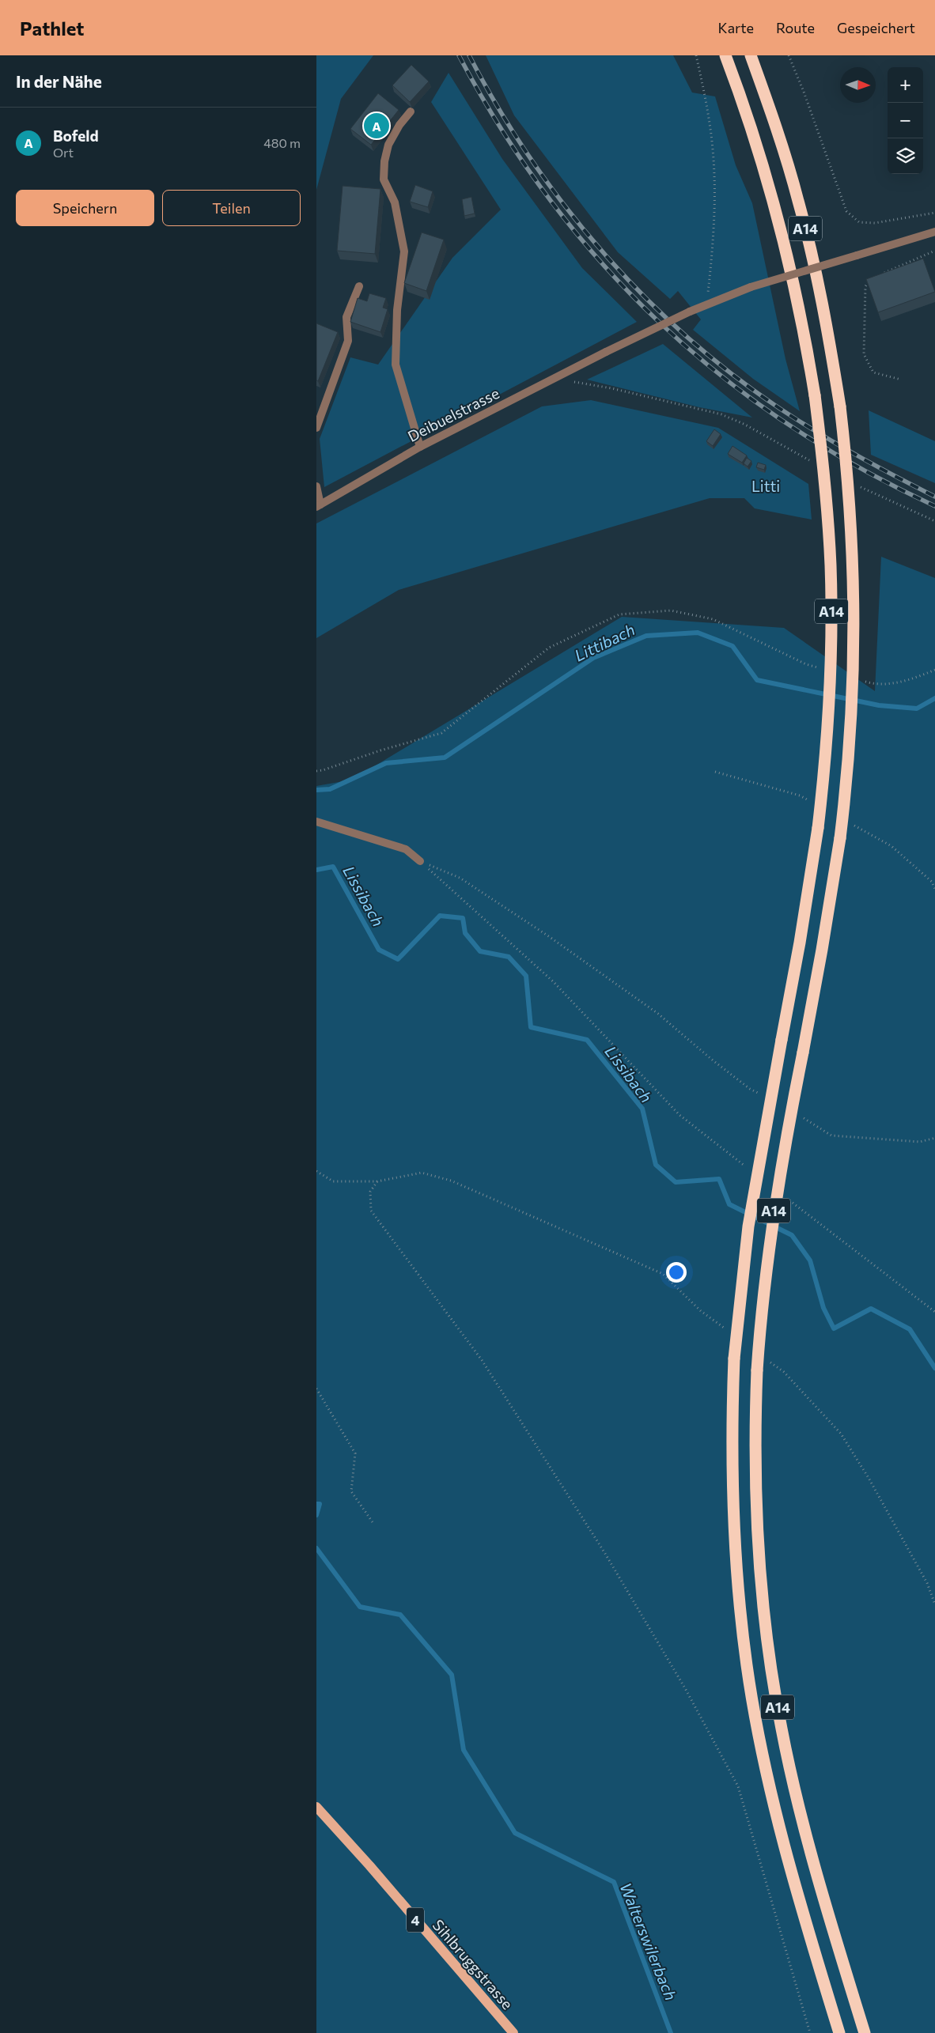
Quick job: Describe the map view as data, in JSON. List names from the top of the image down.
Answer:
{
  "streets": {
    "highway": ["A14"],
    "main road": ["4", "Sihlbruggstrasse"],
    "street": ["Deibuelstrasse"]
  },
  "water": ["Littibach", "Lissibach", "Walterswilerbach"],
  "parks": ["Litti"],
  "north": "right",
  "page": {
    "header": "Pathlet",
    "nav": ["Karte", "Route", "Gespeichert"],
    "heading": "In der Nähe",
    "map_buttons": ["+", "−"],
    "list": [
      {
        "mark": "A",
        "name": "Bofeld",
        "note": "Ort",
        "value": "480 m"
      }
    ],
    "pins": "A",
    "buttons": ["Speichern", "Teilen"]
  }
}
